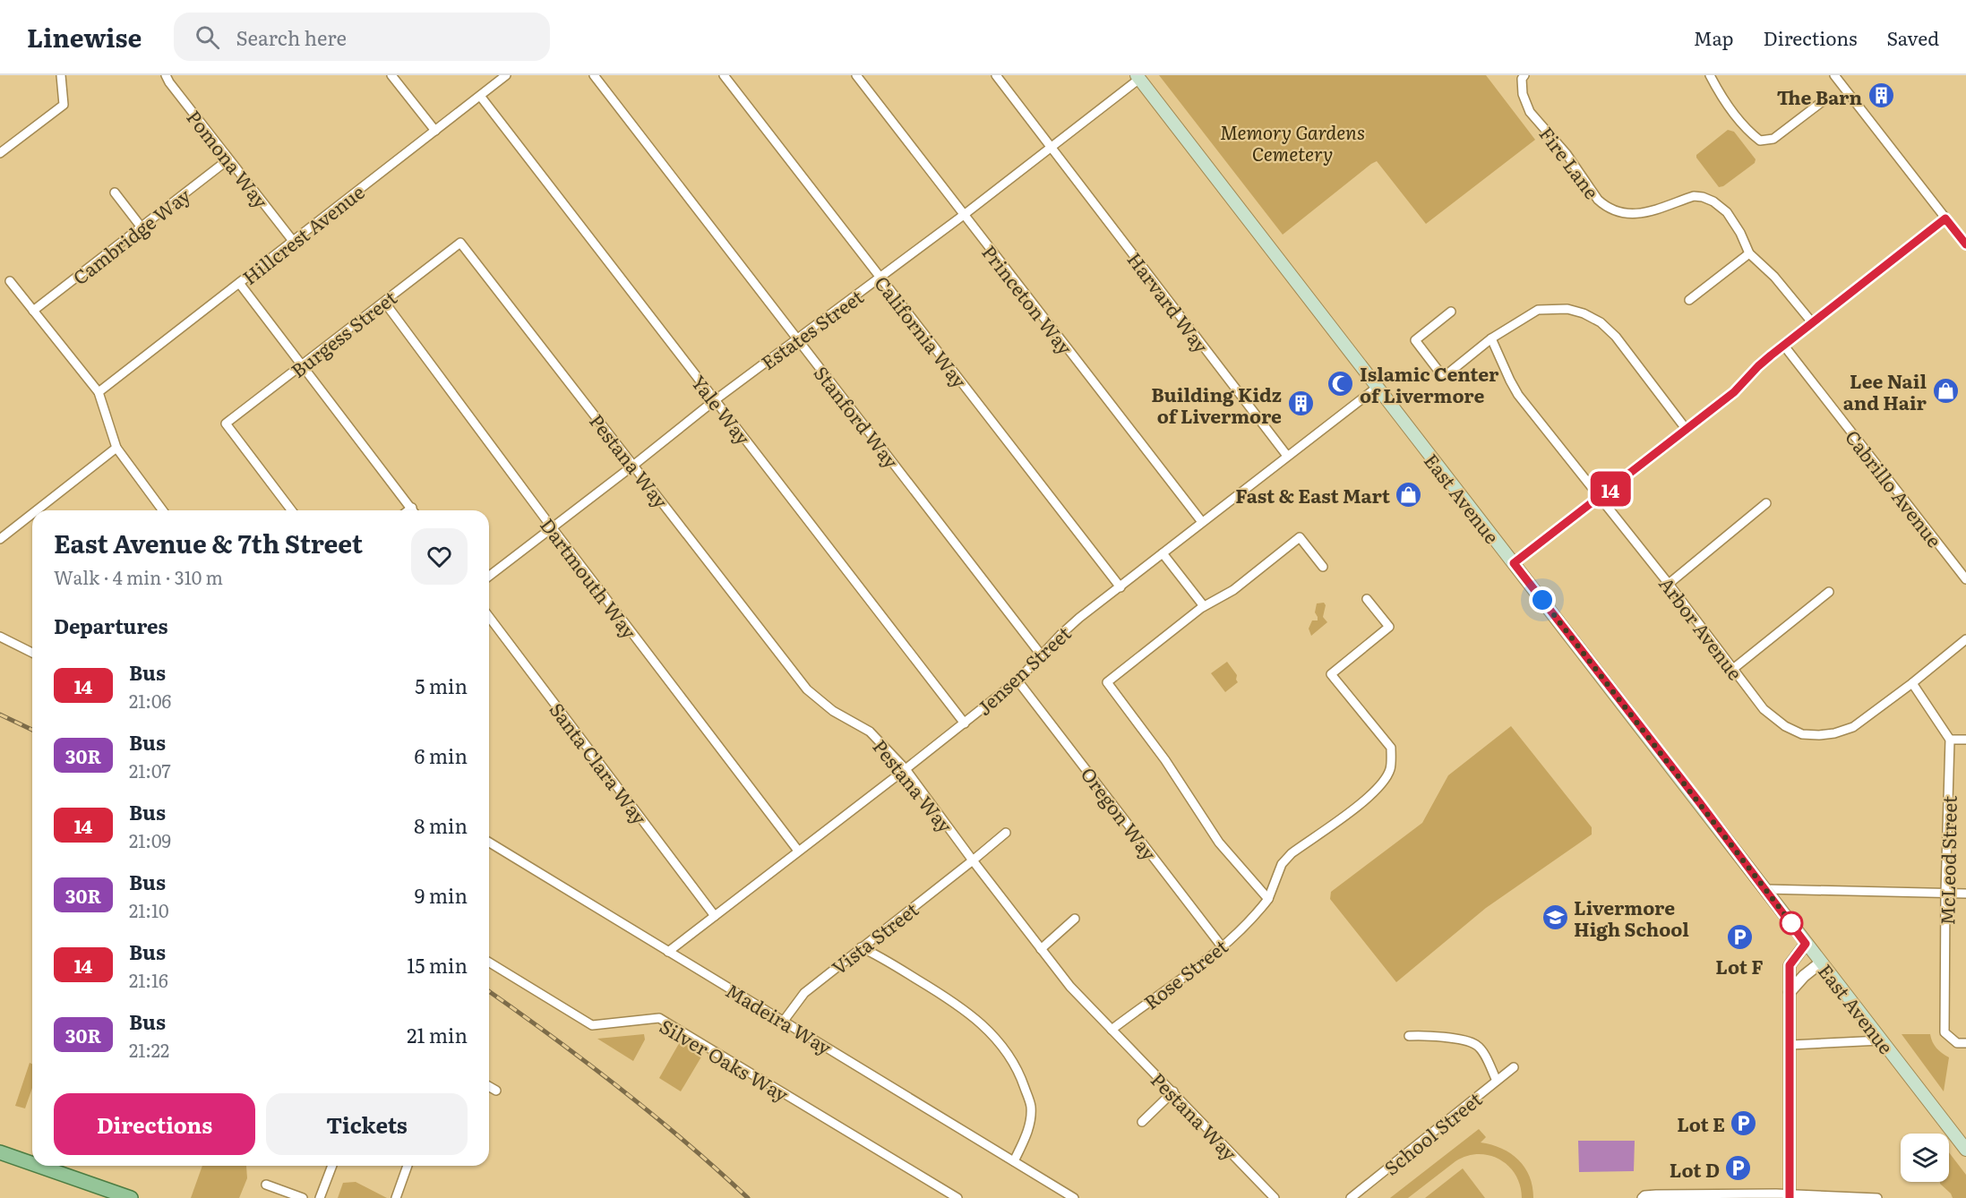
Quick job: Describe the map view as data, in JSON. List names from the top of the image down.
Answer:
{
  "streets": {
    "main road": ["East Avenue"],
    "street": [
      "Pomona Way",
      "Fire Lane",
      "Hillcrest Avenue",
      "Cambridge Way",
      "Princeton Way",
      "Harvard Way",
      "Estates Street",
      "California Way",
      "Burgess Street",
      "Yale Way",
      "Stanford Way",
      "Pestana Way",
      "Cabrillo Avenue",
      "Dartmouth Way",
      "Arbor Avenue",
      "Jensen Street",
      "Santa Clara Way",
      "Oregon Way",
      "McLeod Street",
      "Vista Street",
      "Rose Street",
      "Madeira Way",
      "Silver Oaks Way",
      "School Street"
    ]
  },
  "crossings": [
    ["Pomona Way", "Hillcrest Avenue"],
    ["Pomona Way", "Cambridge Way"],
    ["Hillcrest Avenue", "Yale Way"],
    ["Princeton Way", "Estates Street"],
    ["Princeton Way", "Jensen Street"],
    ["Harvard Way", "Estates Street"],
    ["Harvard Way", "Jensen Street"],
    ["Estates Street", "California Way"],
    ["Estates Street", "Yale Way"],
    ["Estates Street", "Stanford Way"],
    ["Estates Street", "Pestana Way"],
    ["Estates Street", "East Avenue"],
    ["Estates Street", "Dartmouth Way"],
    ["California Way", "Jensen Street"],
    ["Burgess Street", "Pestana Way"],
    ["Burgess Street", "Dartmouth Way"],
    ["Yale Way", "Jensen Street"],
    ["Stanford Way", "Jensen Street"],
    ["Pestana Way", "Jensen Street"],
    ["Pestana Way", "Vista Street"],
    ["Pestana Way", "Rose Street"],
    ["East Avenue", "Jensen Street"],
    ["Dartmouth Way", "Jensen Street"],
    ["Jensen Street", "Santa Clara Way"],
    ["Jensen Street", "Oregon Way"],
    ["Jensen Street", "Madeira Way"],
    ["Oregon Way", "Rose Street"],
    ["Vista Street", "Madeira Way"]
  ],
  "parks": ["Memory Gardens Cemetery"],
  "places": {
    "building": ["The Barn", "Building Kidz of Livermore"],
    "mosque": ["Islamic Center of Livermore"],
    "shop": ["Lee Nail and Hair", "Fast & East Mart"],
    "school or university": ["Livermore High School"],
    "parking": ["Lot F", "Lot E", "Lot D"]
  },
  "lines": ["bus line 14"],
  "page": {
    "header": "Linewise",
    "search": "Search here",
    "nav": ["Map", "Directions", "Saved"],
    "on_map": "14",
    "heading": [
      ["East Avenue & 7th Street", "Walk · 4 min · 310 m"],
      "Departures"
    ],
    "list": [
      {
        "mark": "14",
        "name": "Bus",
        "note": "21:06",
        "value": "5 min"
      },
      {
        "mark": "30R",
        "name": "Bus",
        "note": "21:07",
        "value": "6 min"
      },
      {
        "mark": "14",
        "name": "Bus",
        "note": "21:09",
        "value": "8 min"
      },
      {
        "mark": "30R",
        "name": "Bus",
        "note": "21:10",
        "value": "9 min"
      },
      {
        "mark": "14",
        "name": "Bus",
        "note": "21:16",
        "value": "15 min"
      },
      {
        "mark": "30R",
        "name": "Bus",
        "note": "21:22",
        "value": "21 min"
      }
    ],
    "buttons": ["Directions", "Tickets"]
  }
}
